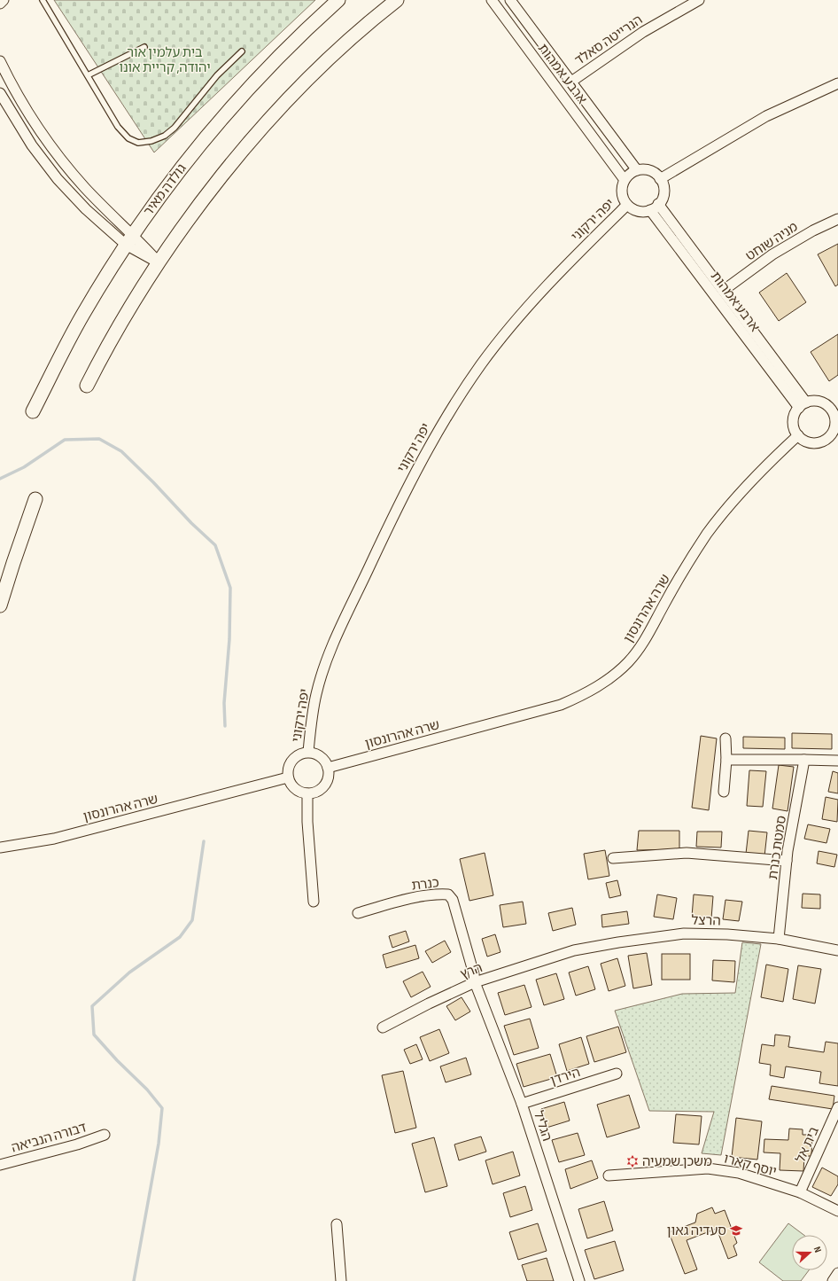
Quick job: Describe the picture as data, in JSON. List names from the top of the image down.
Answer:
{
  "streets": {
    "main road": ["גולדה מאיר"],
    "street": [
      "הנרייטה סאלד",
      "ארבע אמהות",
      "יפה ירקוני",
      "מניה שוחט",
      "שרה אהרונסון",
      "סמטת כנרת",
      "כנרת",
      "הרצל",
      "הרץ",
      "הירדן",
      "הגליל",
      "דבורה הנביאה",
      "בית אל",
      "יוסף קארו"
    ]
  },
  "crossings": [
    ["הנרייטה סאלד", "ארבע אמהות"],
    ["ארבע אמהות", "יפה ירקוני"],
    ["ארבע אמהות", "מניה שוחט"],
    ["ארבע אמהות", "שרה אהרונסון"],
    ["יפה ירקוני", "שרה אהרונסון"],
    ["סמטת כנרת", "הרצל"],
    ["כנרת", "הרץ"],
    ["כנרת", "הגליל"],
    ["הרצל", "הרץ"],
    ["הרץ", "הגליל"],
    ["הירדן", "הגליל"],
    ["בית אל", "יוסף קארו"]
  ],
  "parks": ["בית עלמין אור יהודה, קריית אונו"],
  "places": {
    "synagogue": ["משכן שמעיה"],
    "school or university": ["סעדיה גאון"]
  },
  "north": "right"
}
